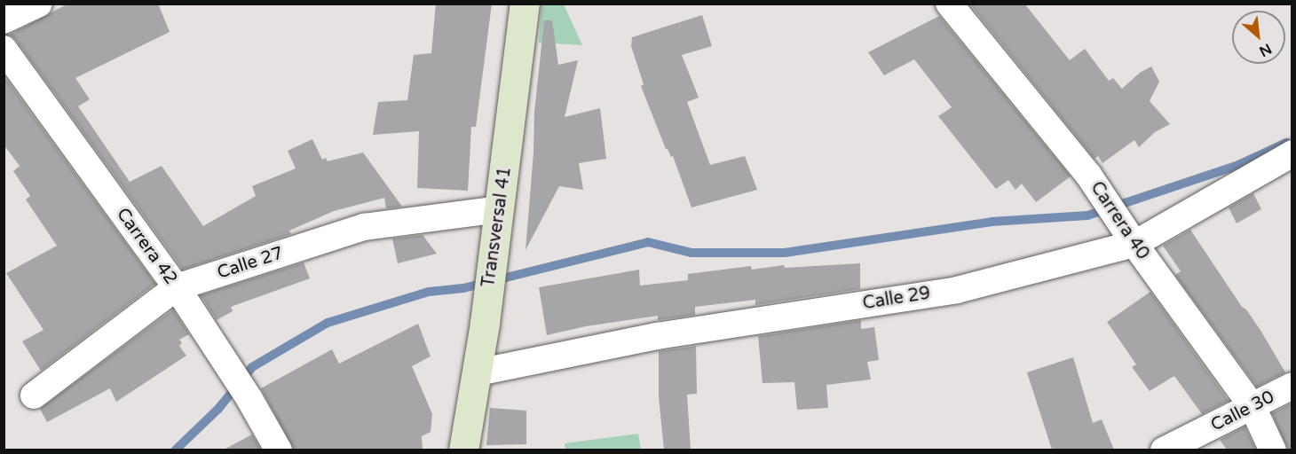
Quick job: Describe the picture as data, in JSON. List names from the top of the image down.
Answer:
{
  "streets": {
    "street": [
      "Carrera 40",
      "Transversal 41",
      "Carrera 42",
      "Calle 27",
      "Calle 29",
      "Calle 30"
    ]
  },
  "crossings": [
    ["Carrera 40", "Calle 29"],
    ["Carrera 40", "Calle 30"],
    ["Transversal 41", "Calle 27"],
    ["Transversal 41", "Calle 29"],
    ["Carrera 42", "Calle 27"]
  ],
  "north": "bottom right"
}
